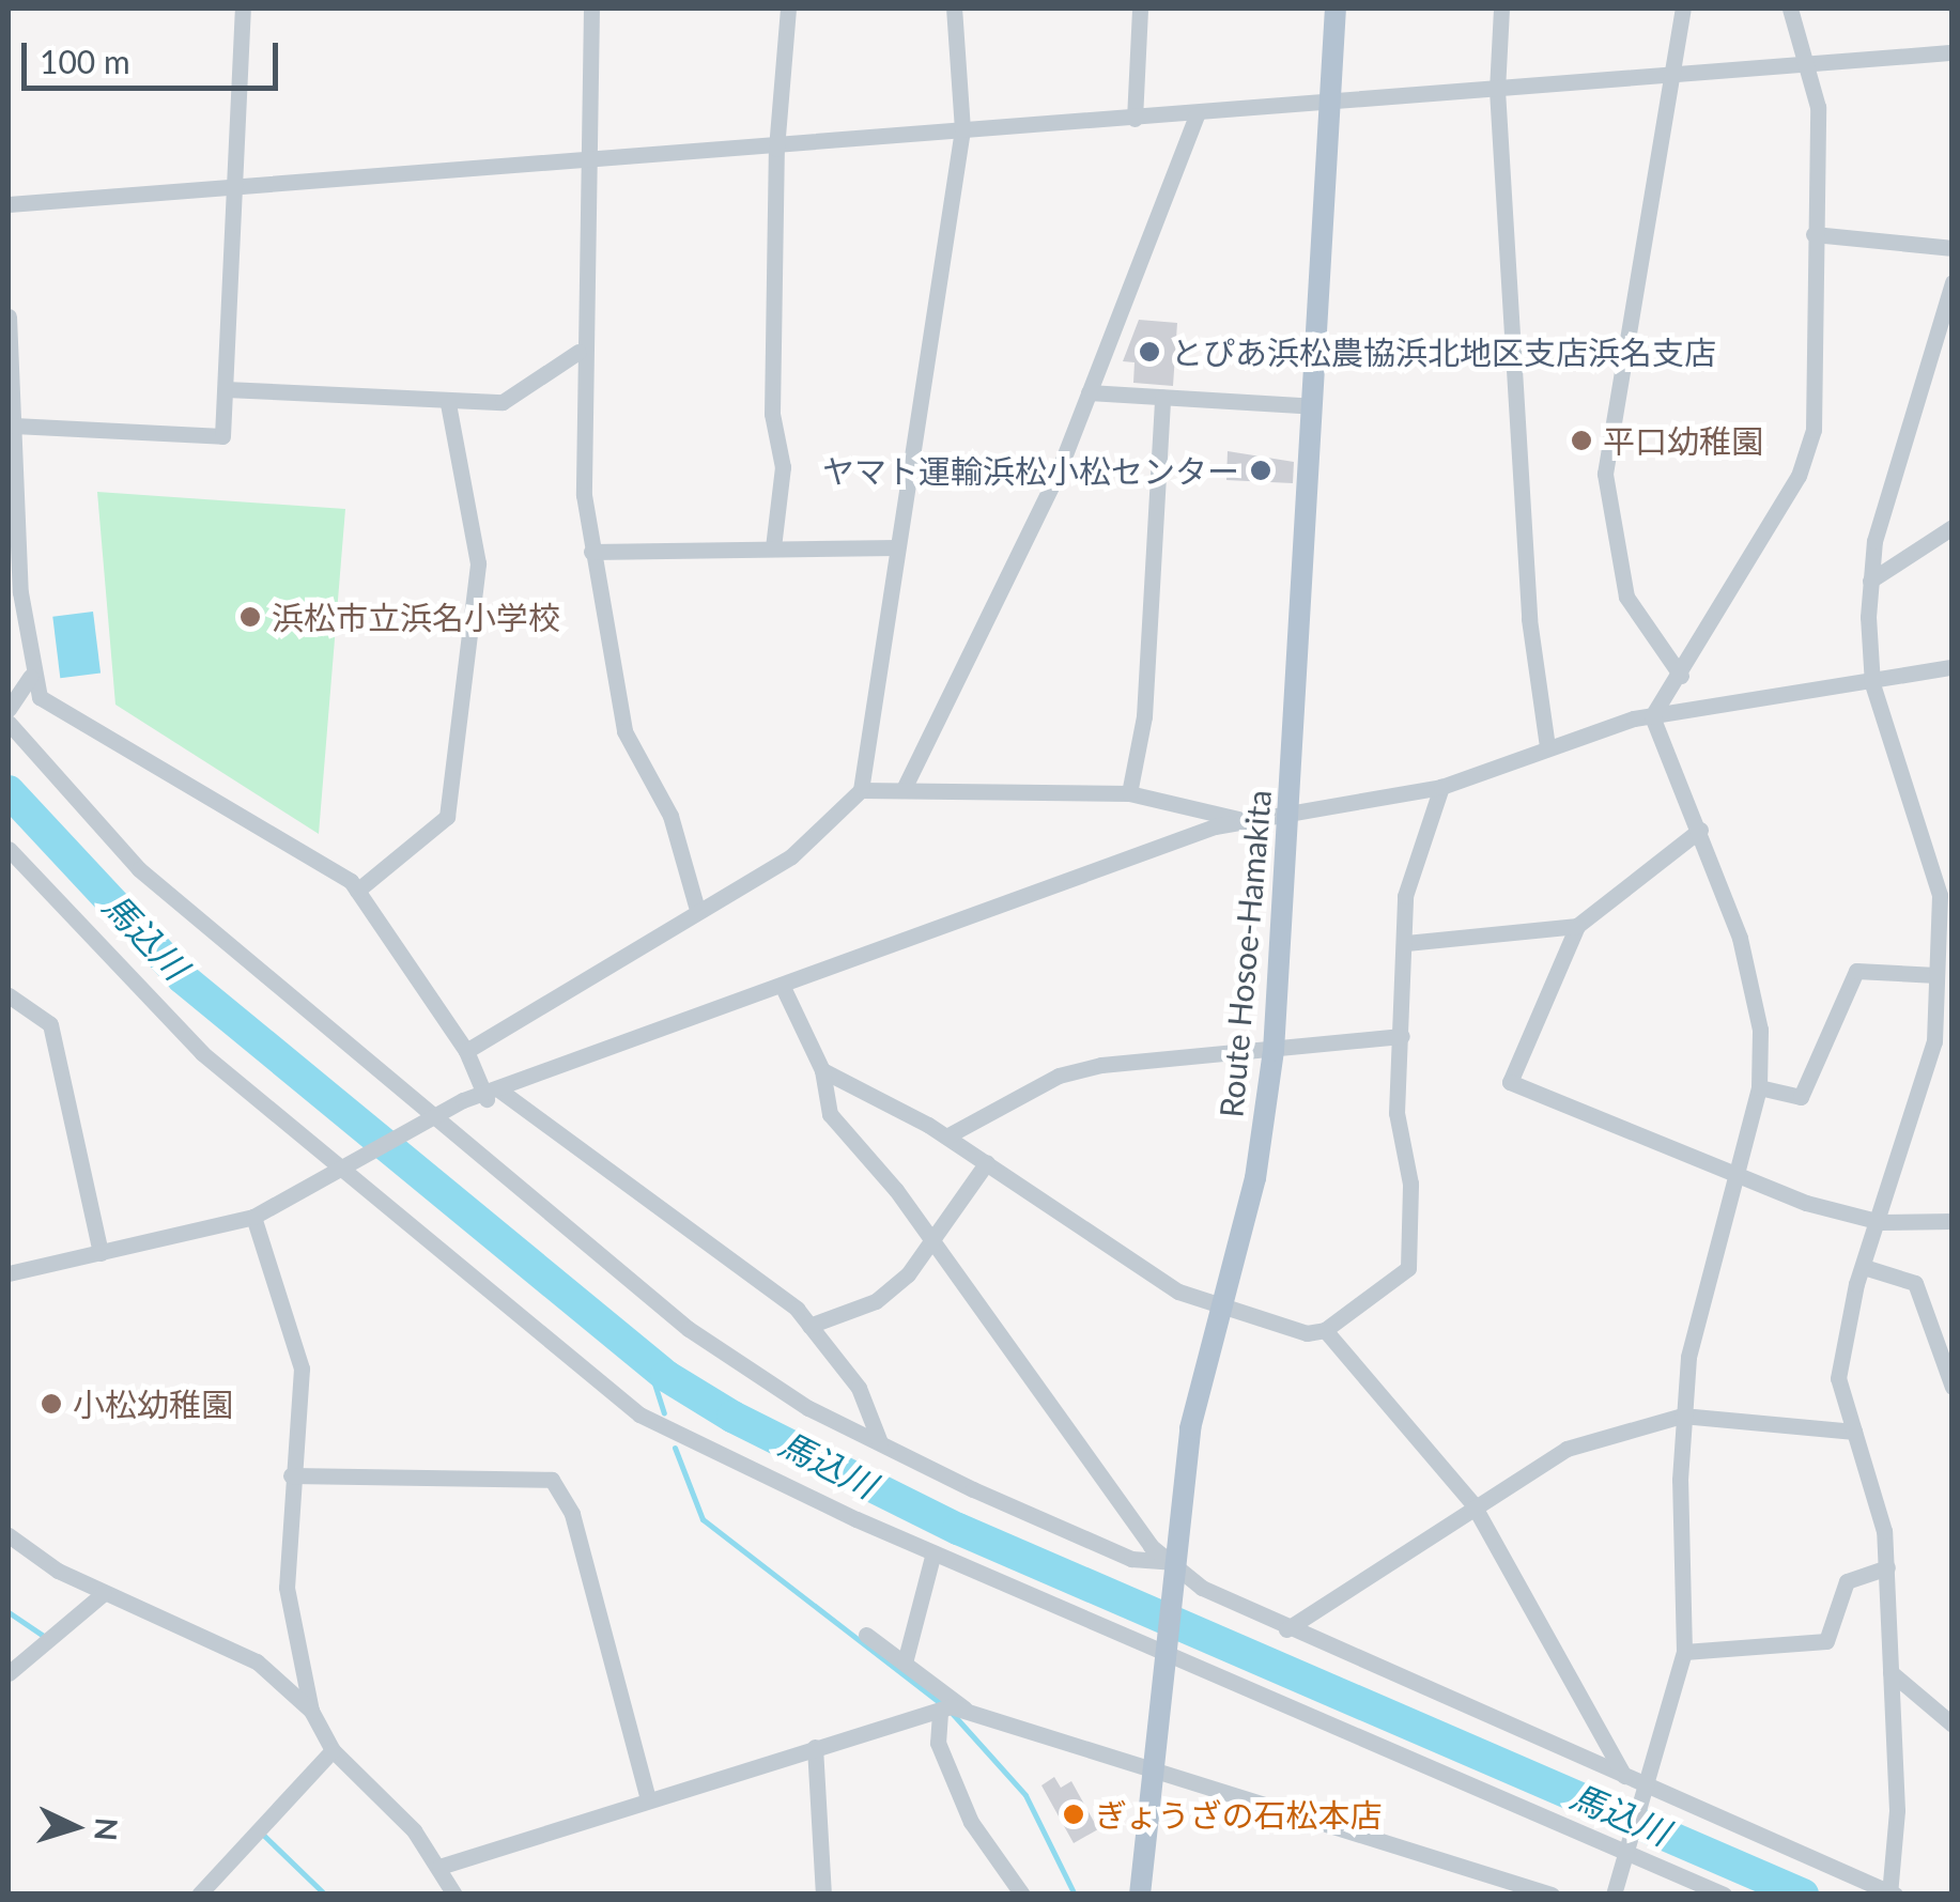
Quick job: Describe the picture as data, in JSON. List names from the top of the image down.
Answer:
{
  "streets": {
    "main road": ["Route Hosoe-Hamakita"]
  },
  "water": ["馬込川"],
  "places": [
    "とぴあ浜松農協浜北地区支店浜名支店",
    "平口幼稚園",
    "ヤマト運輸浜松小松センター",
    "浜松市立浜名小学校",
    "小松幼稚園",
    "ぎょうざの石松本店"
  ],
  "scale_bar": "100 m",
  "north": "right"
}
